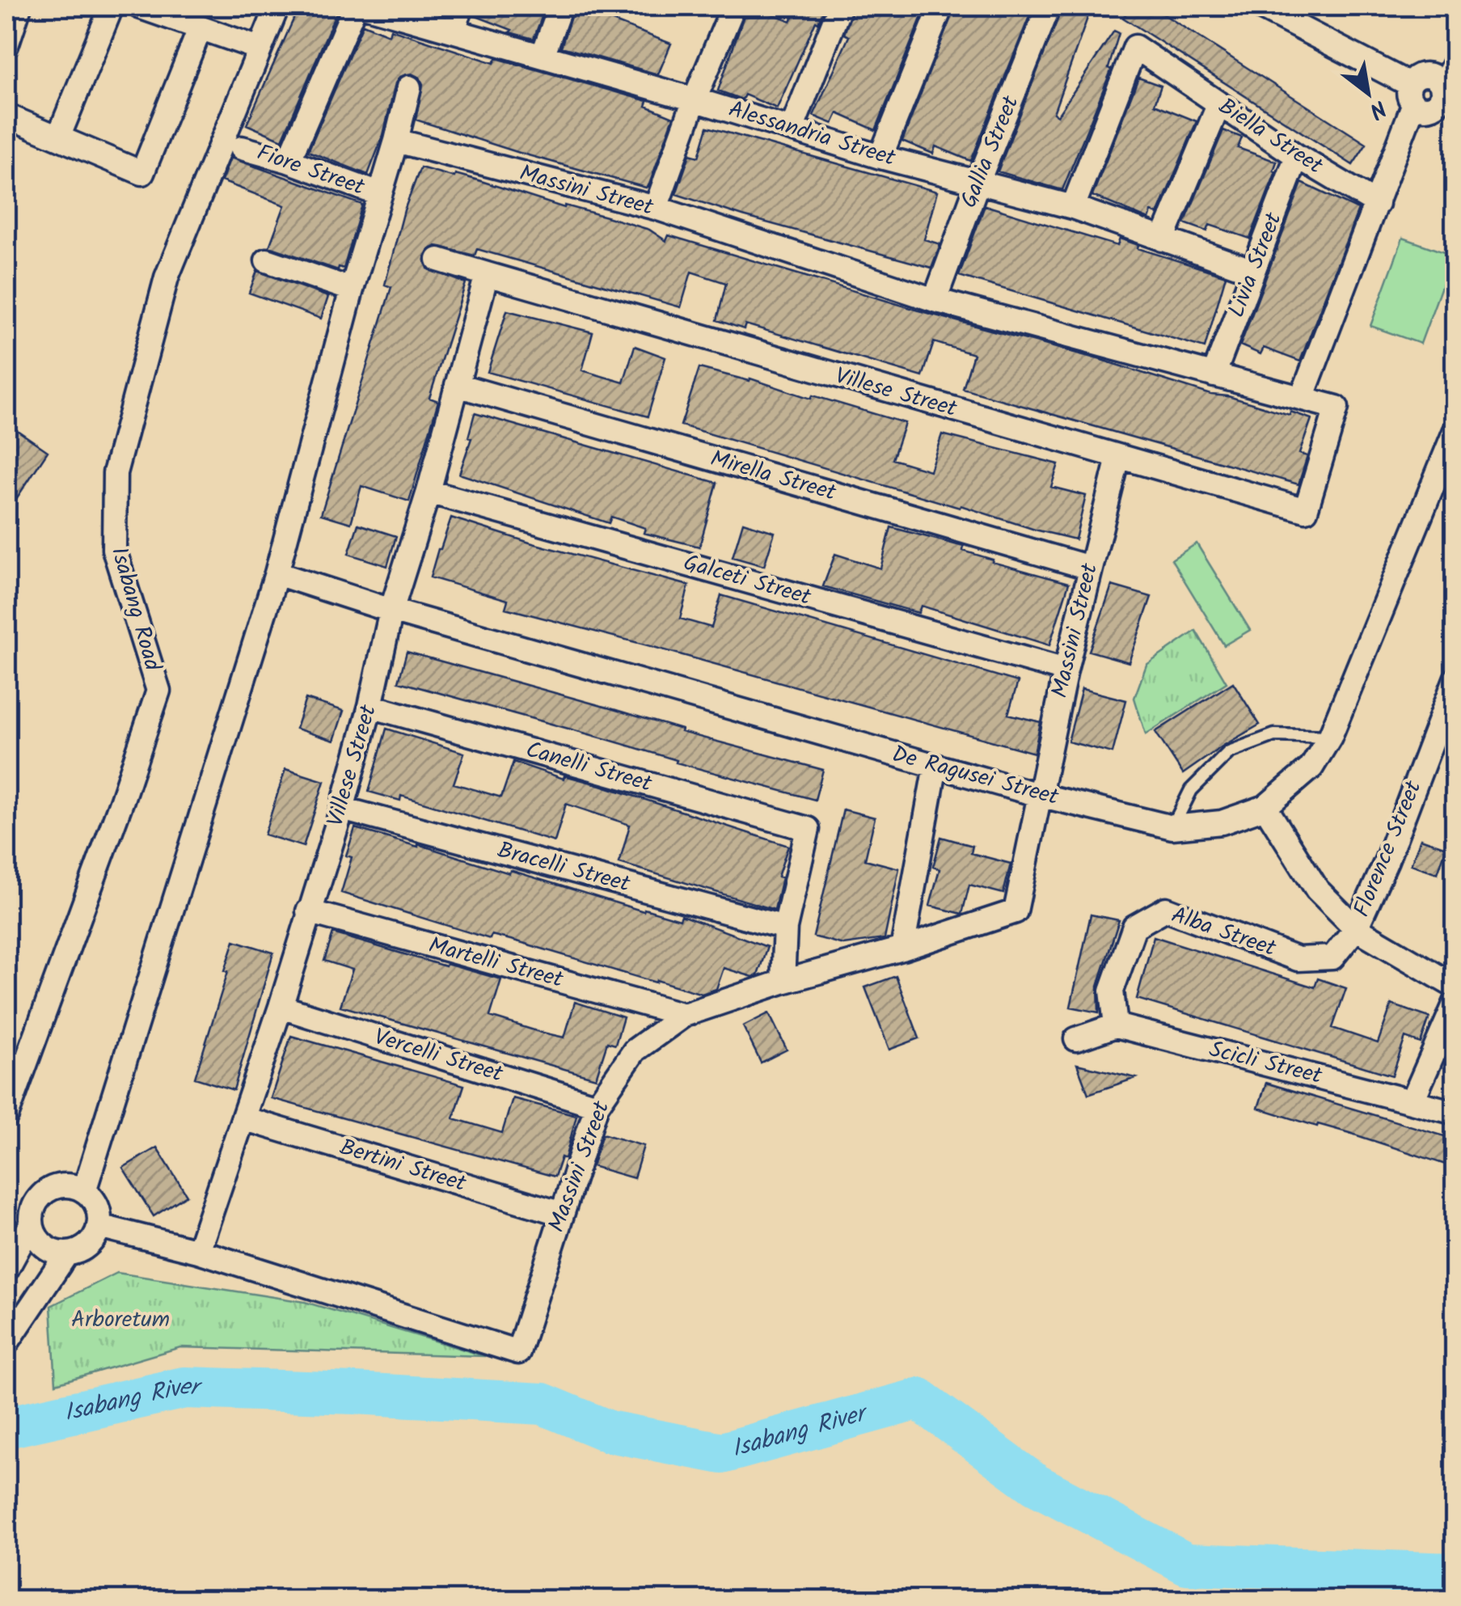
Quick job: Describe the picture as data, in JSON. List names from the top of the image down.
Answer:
{
  "streets": {
    "street": [
      "Alessandria Street",
      "Biella Street",
      "Gallia Street",
      "Fiore Street",
      "Massini Street",
      "Livia Street",
      "Villese Street",
      "Mirella Street",
      "Galceti Street",
      "Isabang Road",
      "Canelli Street",
      "De Ragusei Street",
      "Florence Street",
      "Bracelli Street",
      "Alba Street",
      "Martelli Street",
      "Vercelli Street",
      "Scicli Street",
      "Bertini Street"
    ]
  },
  "crossings": [
    ["Alessandria Street", "Biella Street"],
    ["Alessandria Street", "Gallia Street"],
    ["Alessandria Street", "Livia Street"],
    ["Biella Street", "Livia Street"],
    ["Gallia Street", "Massini Street"],
    ["Massini Street", "Livia Street"],
    ["Massini Street", "Villese Street"],
    ["Massini Street", "Mirella Street"],
    ["Massini Street", "Galceti Street"],
    ["Massini Street", "De Ragusei Street"],
    ["Massini Street", "Martelli Street"],
    ["Massini Street", "Vercelli Street"],
    ["Massini Street", "Bertini Street"],
    ["Villese Street", "Mirella Street"],
    ["Villese Street", "Galceti Street"],
    ["Villese Street", "Canelli Street"],
    ["Villese Street", "De Ragusei Street"],
    ["Villese Street", "Bracelli Street"],
    ["Villese Street", "Martelli Street"],
    ["Villese Street", "Vercelli Street"],
    ["Villese Street", "Bertini Street"],
    ["Canelli Street", "Bracelli Street"],
    ["Florence Street", "Alba Street"],
    ["Alba Street", "Scicli Street"]
  ],
  "water": ["Isabang River"],
  "parks": ["Arboretum"],
  "north": "bottom right"
}
